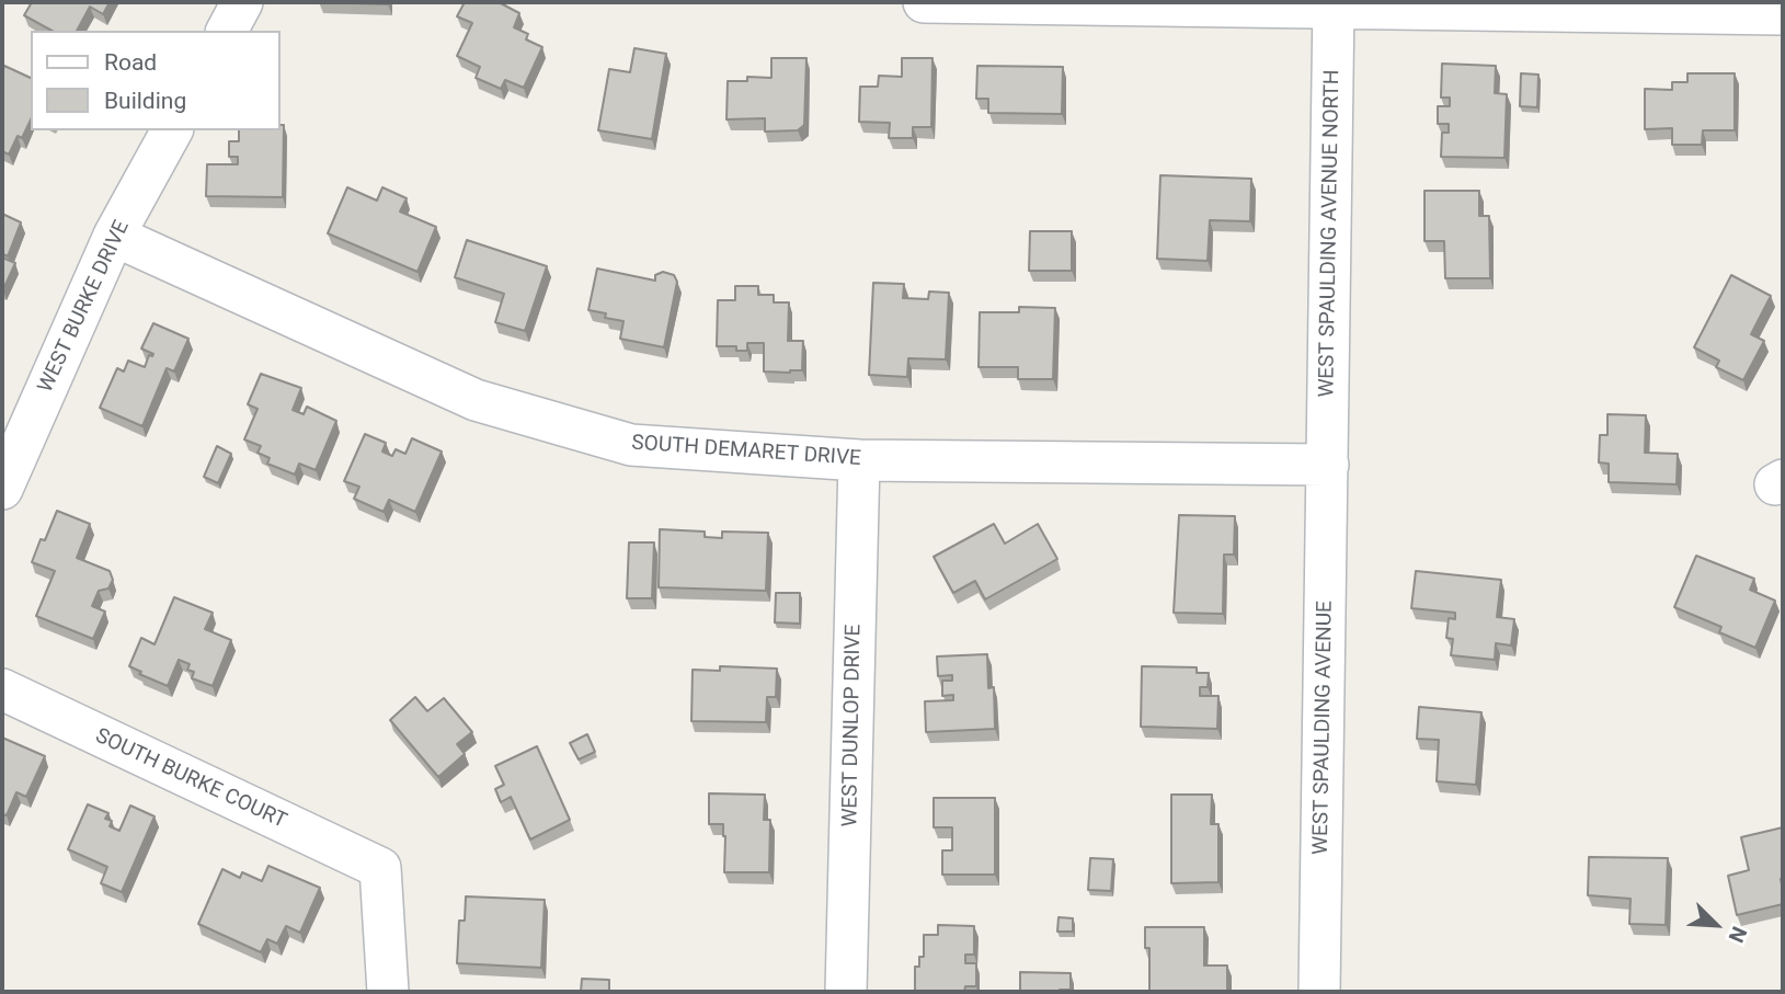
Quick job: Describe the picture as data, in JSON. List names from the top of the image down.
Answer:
{
  "streets": {
    "street": [
      "WEST SPAULDING AVENUE NORTH",
      "WEST BURKE DRIVE",
      "SOUTH DEMARET DRIVE",
      "WEST DUNLOP DRIVE",
      "WEST SPAULDING AVENUE",
      "SOUTH BURKE COURT"
    ]
  },
  "crossings": [
    ["WEST SPAULDING AVENUE NORTH", "SOUTH DEMARET DRIVE"],
    ["WEST SPAULDING AVENUE NORTH", "WEST SPAULDING AVENUE"],
    ["WEST BURKE DRIVE", "SOUTH DEMARET DRIVE"],
    ["SOUTH DEMARET DRIVE", "WEST DUNLOP DRIVE"],
    ["SOUTH DEMARET DRIVE", "WEST SPAULDING AVENUE"]
  ],
  "legend": ["Road", "Building"],
  "north": "bottom right"
}
